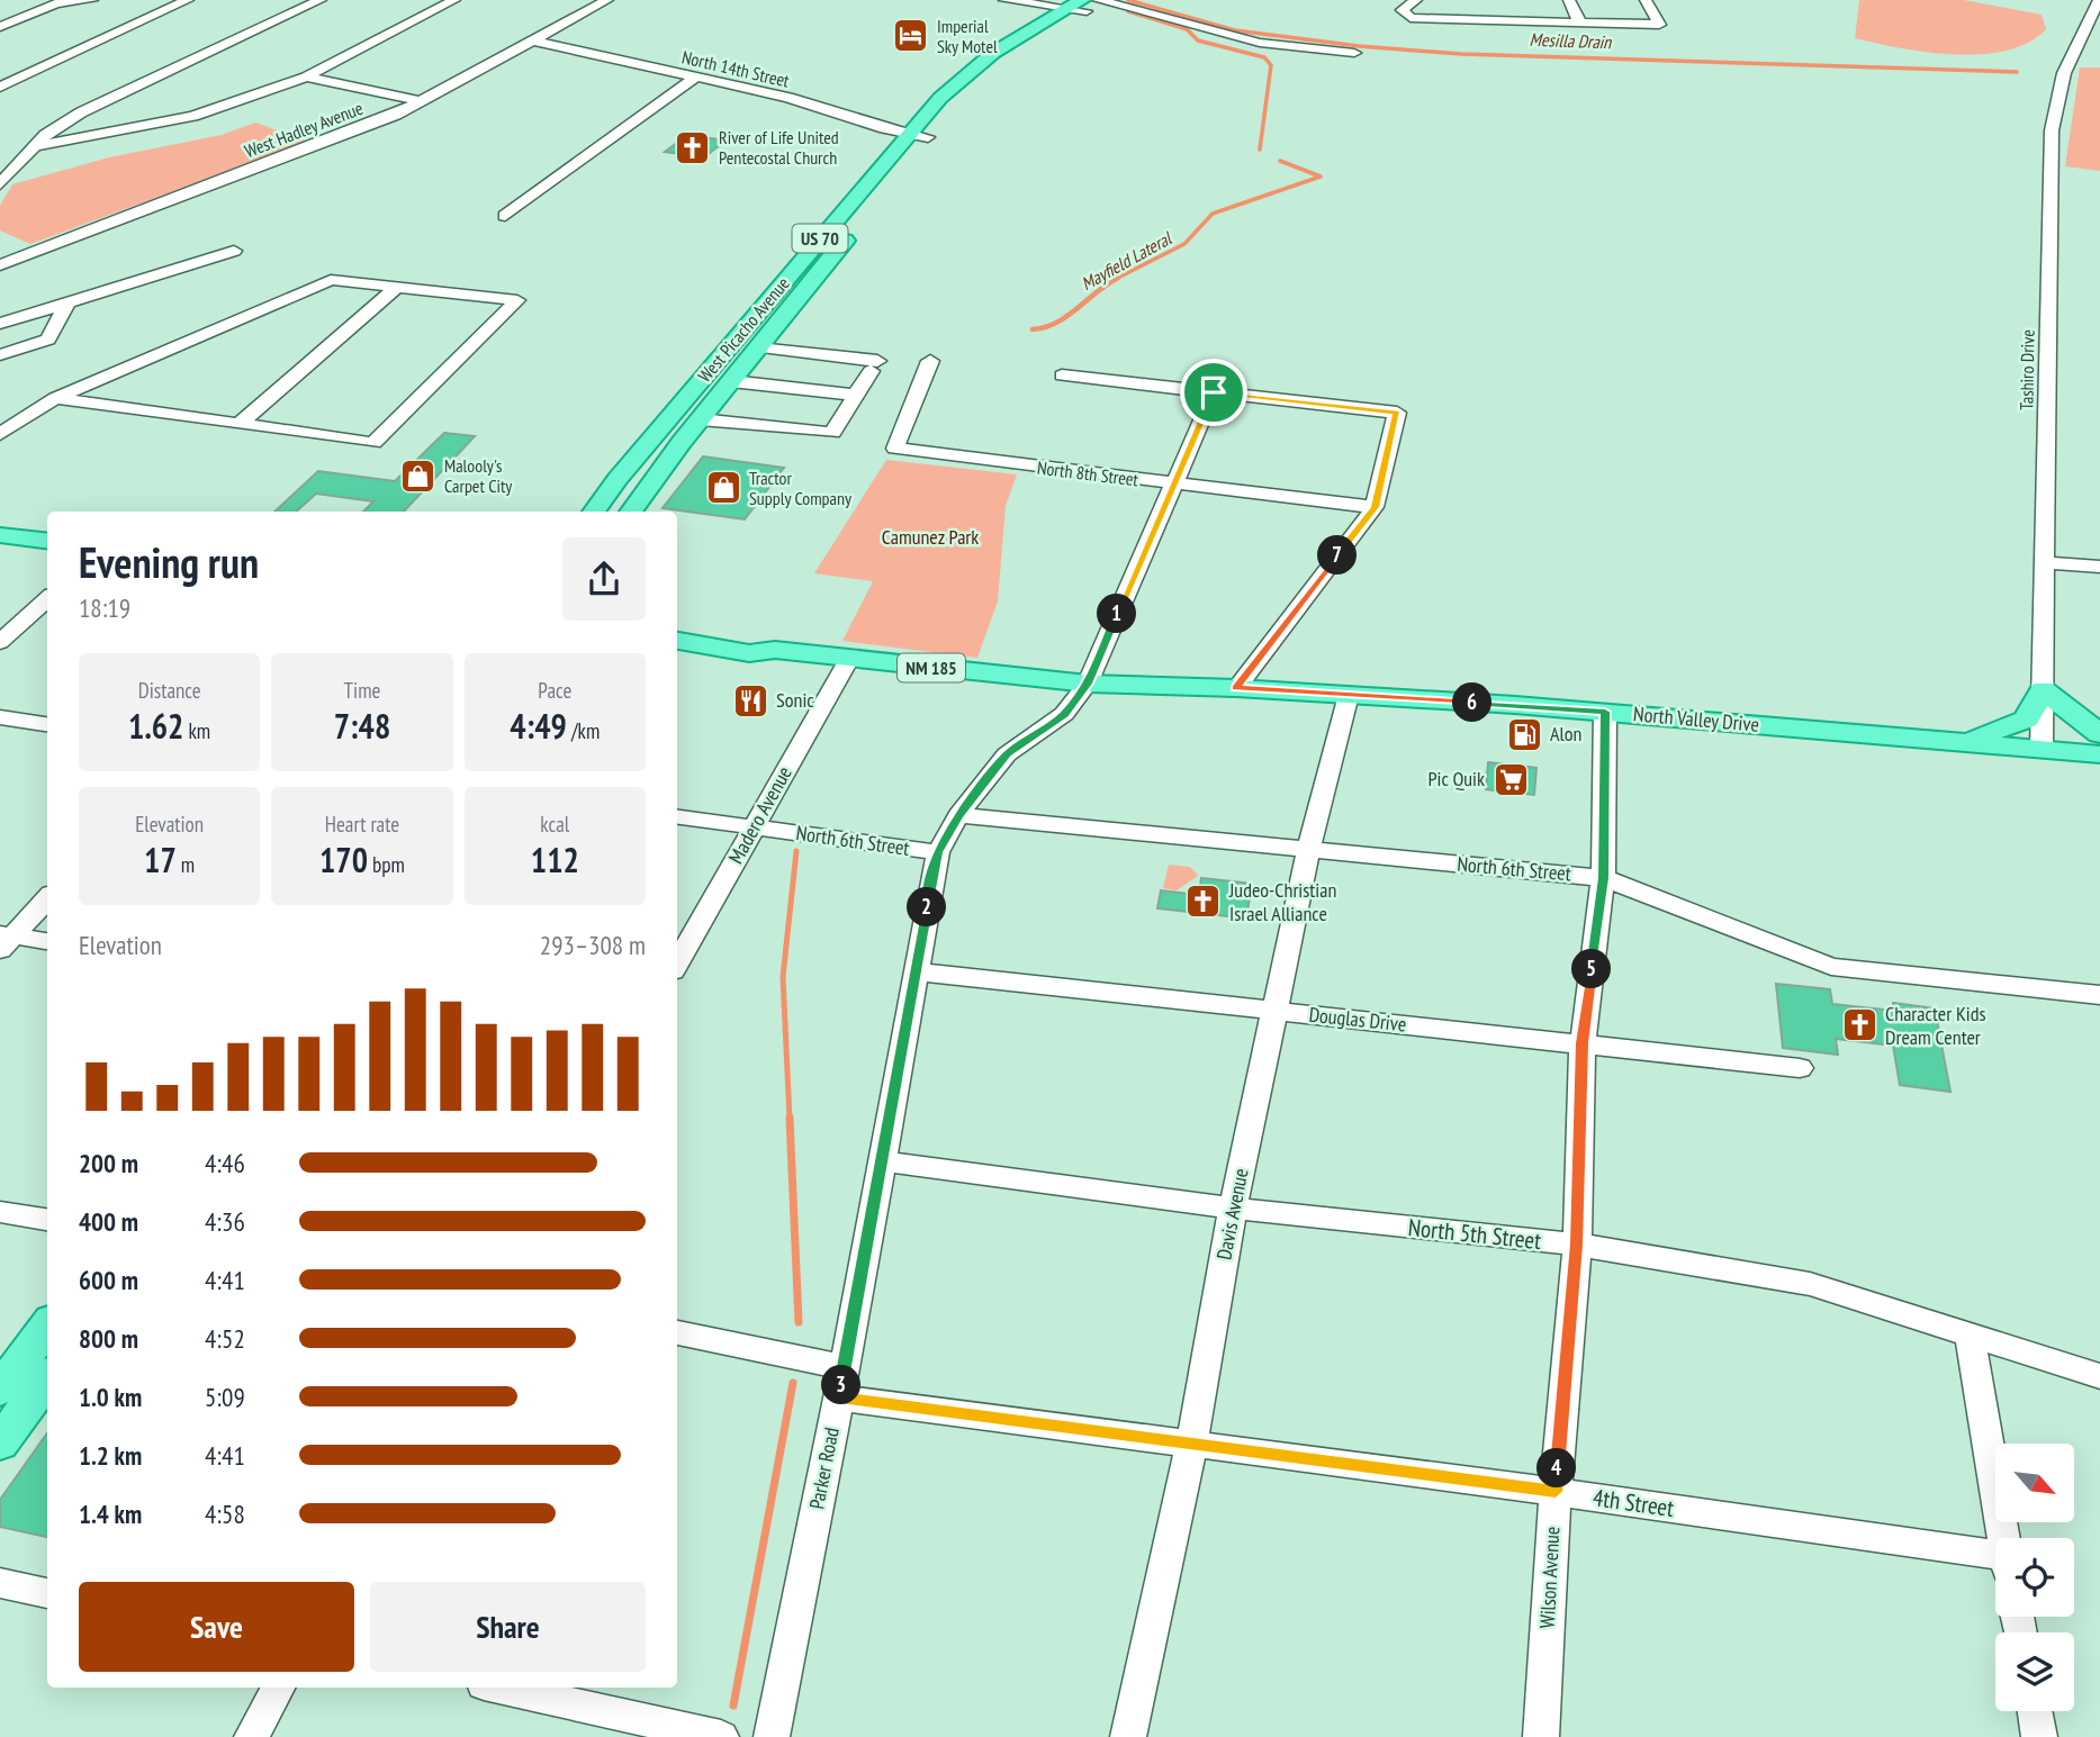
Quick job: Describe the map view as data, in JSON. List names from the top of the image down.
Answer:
{
  "streets": {
    "main road": [
      "US 70",
      "West Picacho Avenue",
      "NM 185",
      "North Valley Drive"
    ],
    "street": [
      "North 14th Street",
      "West Hadley Avenue",
      "Tashiro Drive",
      "North 8th Street",
      "Madero Avenue",
      "North 6th Street",
      "Douglas Drive",
      "Davis Avenue",
      "North 5th Street",
      "Parker Road",
      "4th Street",
      "Wilson Avenue"
    ]
  },
  "crossings": [
    ["North 14th Street", "West Hadley Avenue"],
    ["North 14th Street", "West Picacho Avenue"],
    ["Tashiro Drive", "North Valley Drive"],
    ["North 8th Street", "Parker Road"],
    ["North Valley Drive", "Madero Avenue"],
    ["North Valley Drive", "Davis Avenue"],
    ["North Valley Drive", "Parker Road"],
    ["North Valley Drive", "Wilson Avenue"],
    ["Madero Avenue", "North 6th Street"],
    ["North 6th Street", "Davis Avenue"],
    ["North 6th Street", "Parker Road"],
    ["North 6th Street", "Wilson Avenue"],
    ["Douglas Drive", "Davis Avenue"],
    ["Douglas Drive", "Parker Road"],
    ["Douglas Drive", "Wilson Avenue"],
    ["Davis Avenue", "North 5th Street"],
    ["Davis Avenue", "4th Street"],
    ["North 5th Street", "Parker Road"],
    ["North 5th Street", "Wilson Avenue"],
    ["Parker Road", "4th Street"],
    ["4th Street", "Wilson Avenue"]
  ],
  "water": ["Mesilla Drain", "Mayfield Lateral"],
  "parks": ["Camunez Park"],
  "places": {
    "hotel": ["Imperial Sky Motel"],
    "church": ["River of Life United Pentecostal Church", "Judeo-Christian Israel Alliance", "Character Kids Dream Center"],
    "shop": ["Malooly's Carpet City", "Tractor Supply Company"],
    "restaurant": ["Sonic"],
    "fuel station": ["Alon"],
    "supermarket": ["Pic Quik"]
  },
  "north": "bottom right",
  "page": {
    "heading": ["Evening run", "18:19"],
    "pins": [
      "7",
      "1",
      "6",
      "2",
      "5",
      "3",
      "4"
    ],
    "stats": [
      ["Distance", "1.62 km"],
      ["Time", "7:48"],
      ["Pace", "4:49 /km"],
      ["Elevation", "17 m"],
      ["Heart rate", "170 bpm"],
      ["kcal", "112"]
    ],
    "chart": ["Elevation", "293–308 m"],
    "list": [
      {
        "name": "200 m",
        "note": "4:46"
      },
      {
        "name": "400 m",
        "note": "4:36"
      },
      {
        "name": "600 m",
        "note": "4:41"
      },
      {
        "name": "800 m",
        "note": "4:52"
      },
      {
        "name": "1.0 km",
        "note": "5:09"
      },
      {
        "name": "1.2 km",
        "note": "4:41"
      },
      {
        "name": "1.4 km",
        "note": "4:58"
      }
    ],
    "buttons": ["Save", "Share"]
  }
}
